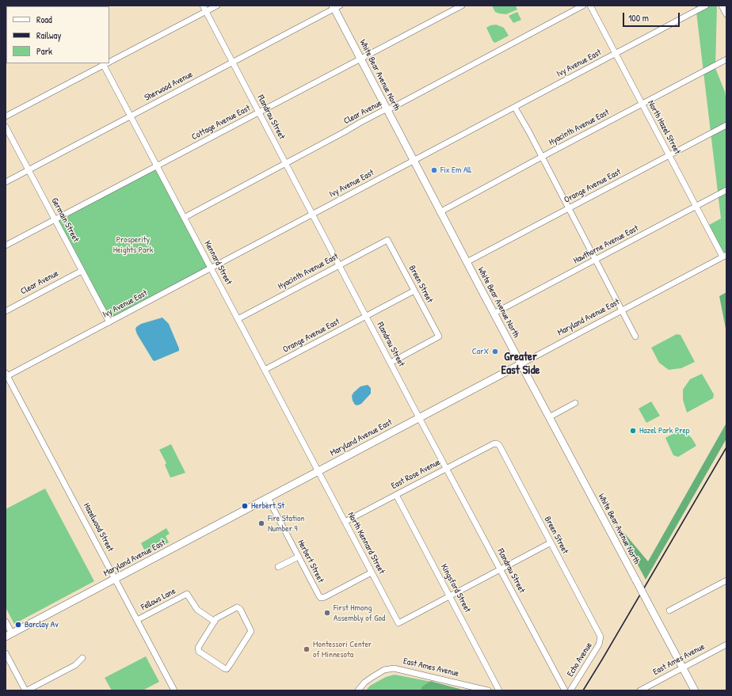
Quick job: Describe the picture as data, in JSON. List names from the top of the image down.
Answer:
{
  "streets": {
    "main road": ["White Bear Avenue North", "Maryland Avenue East"],
    "street": [
      "Ivy Avenue East",
      "Sherwood Avenue",
      "Clear Avenue",
      "Flandrau Street",
      "Cottage Avenue East",
      "Hyacinth Avenue East",
      "North Hazel Street",
      "Orange Avenue East",
      "Germain Street",
      "Hawthorne Avenue East",
      "Kennard Street",
      "Breen Street",
      "East Rose Avenue",
      "Hazelwood Street",
      "North Kennard Street",
      "Herbert Street",
      "Kingsford Street",
      "Fellows Lane",
      "Echo Avenue",
      "East Ames Avenue"
    ]
  },
  "crossings": [
    ["Ivy Avenue East", "White Bear Avenue North"],
    ["Ivy Avenue East", "Flandrau Street"],
    ["Ivy Avenue East", "North Hazel Street"],
    ["Ivy Avenue East", "Germain Street"],
    ["Ivy Avenue East", "Kennard Street"],
    ["Ivy Avenue East", "Hazelwood Street"],
    ["White Bear Avenue North", "Sherwood Avenue"],
    ["White Bear Avenue North", "Clear Avenue"],
    ["White Bear Avenue North", "Cottage Avenue East"],
    ["White Bear Avenue North", "Hyacinth Avenue East"],
    ["White Bear Avenue North", "Orange Avenue East"],
    ["White Bear Avenue North", "Hawthorne Avenue East"],
    ["White Bear Avenue North", "Maryland Avenue East"],
    ["White Bear Avenue North", "East Ames Avenue"],
    ["Sherwood Avenue", "Flandrau Street"],
    ["Sherwood Avenue", "Germain Street"],
    ["Sherwood Avenue", "Kennard Street"],
    ["Clear Avenue", "Flandrau Street"],
    ["Clear Avenue", "Germain Street"],
    ["Clear Avenue", "Kennard Street"],
    ["Flandrau Street", "Cottage Avenue East"],
    ["Flandrau Street", "Hyacinth Avenue East"],
    ["Flandrau Street", "Orange Avenue East"],
    ["Flandrau Street", "Breen Street"],
    ["Flandrau Street", "Maryland Avenue East"],
    ["Flandrau Street", "East Rose Avenue"],
    ["Cottage Avenue East", "Germain Street"],
    ["Cottage Avenue East", "Kennard Street"],
    ["Hyacinth Avenue East", "North Hazel Street"],
    ["Hyacinth Avenue East", "Kennard Street"],
    ["Hyacinth Avenue East", "Breen Street"],
    ["North Hazel Street", "Orange Avenue East"],
    ["North Hazel Street", "Hawthorne Avenue East"],
    ["North Hazel Street", "Maryland Avenue East"],
    ["Orange Avenue East", "Kennard Street"],
    ["Orange Avenue East", "Breen Street"],
    ["Kennard Street", "Maryland Avenue East"],
    ["Kennard Street", "North Kennard Street"],
    ["Breen Street", "East Rose Avenue"],
    ["Breen Street", "Echo Avenue"],
    ["Maryland Avenue East", "Hazelwood Street"],
    ["Maryland Avenue East", "North Kennard Street"],
    ["Maryland Avenue East", "Herbert Street"],
    ["East Rose Avenue", "North Kennard Street"],
    ["East Rose Avenue", "Kingsford Street"],
    ["Hazelwood Street", "Fellows Lane"],
    ["North Kennard Street", "Herbert Street"],
    ["North Kennard Street", "Kingsford Street"]
  ],
  "districts": ["Greater East Side"],
  "parks": ["Prosperity Heights Park"],
  "places": [
    "Fix Em All",
    "CarX",
    "Hazel Park Prep",
    "Herbert St",
    "Fire Station Number 9",
    "First Hmong Assembly of God",
    "Barclay Av",
    "Montessori Center of Minnesota"
  ],
  "legend": ["Road", "Railway", "Park"],
  "scale_bar": "100 m"
}
